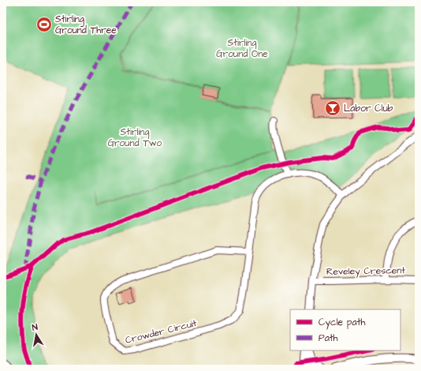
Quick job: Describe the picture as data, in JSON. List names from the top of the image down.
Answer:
{
  "streets": {
    "street": ["Reveley Crescent", "Crowder Circuit"]
  },
  "parks": ["Stirling Ground One", "Stirling Ground Two"],
  "places": {
    "sports": ["Stirling Ground Three"],
    "bar": ["Labor Club"]
  },
  "legend": ["Cycle path", "Path"],
  "north": "top"
}
